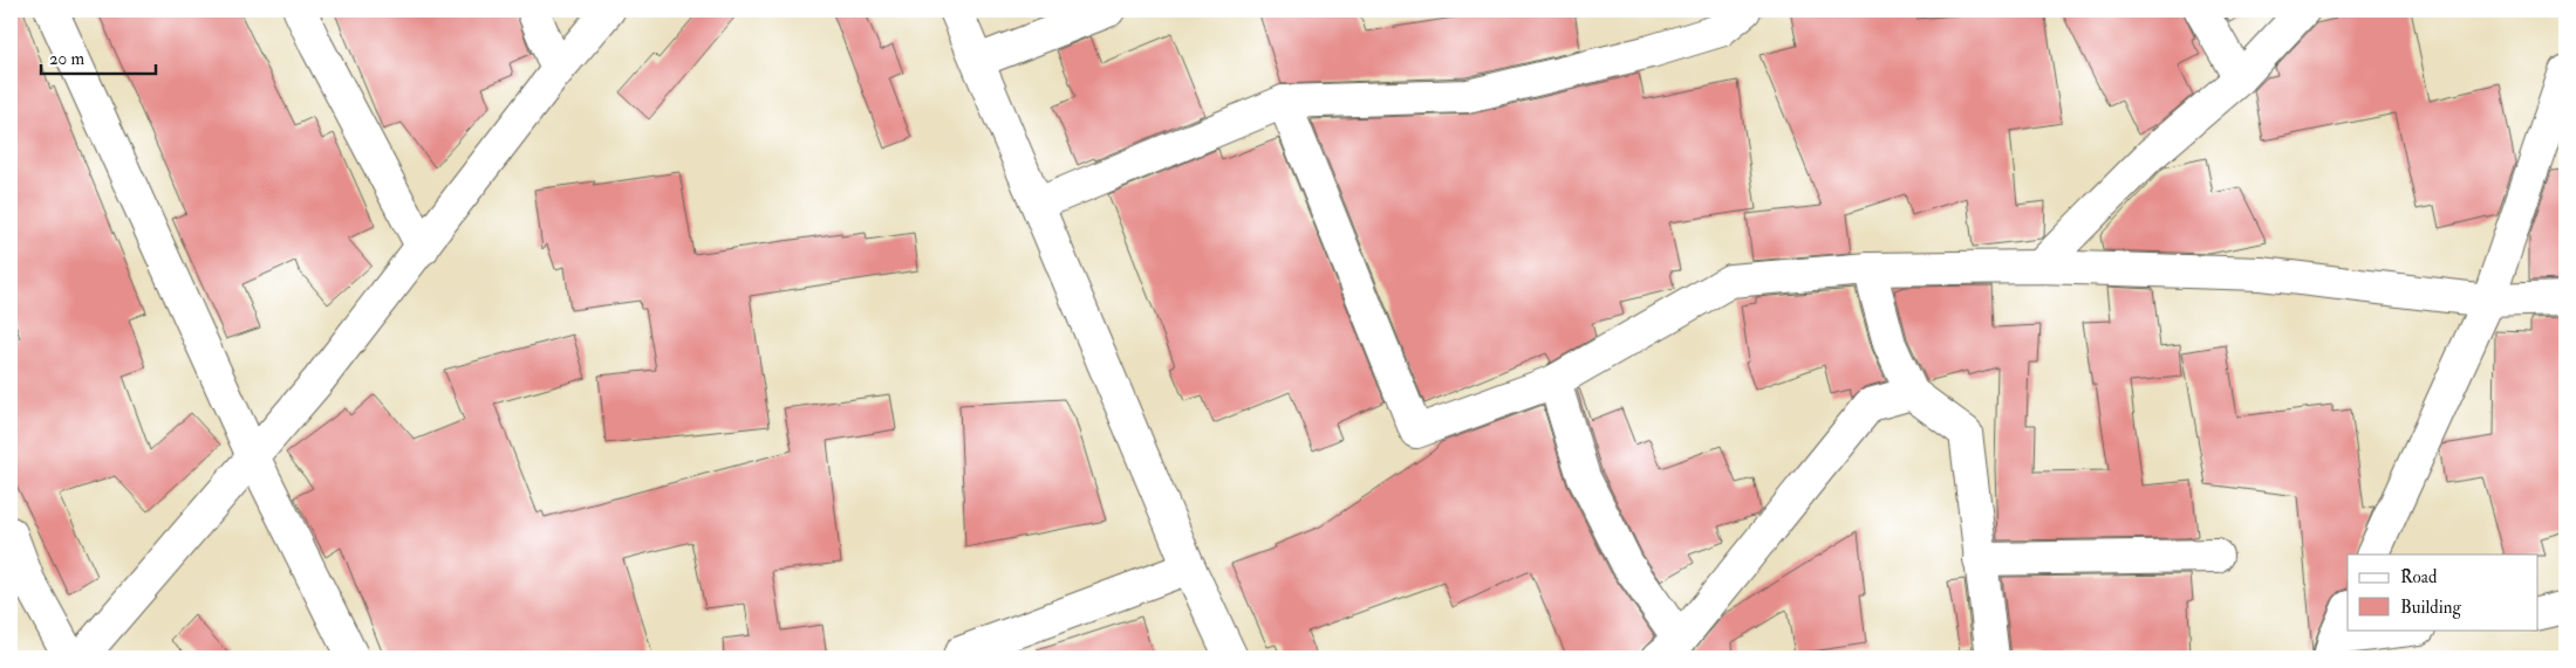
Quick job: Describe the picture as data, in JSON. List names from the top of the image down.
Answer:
{
  "legend": ["Road", "Building"],
  "scale_bar": "20 m"
}
